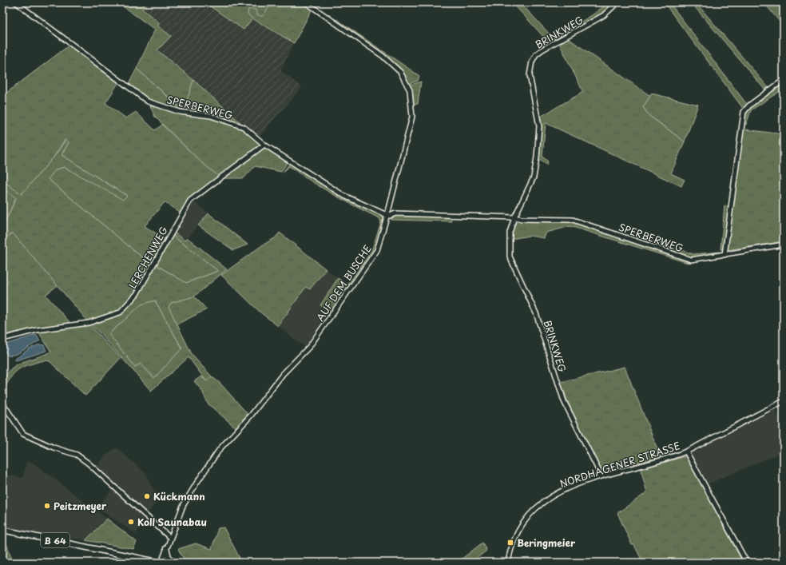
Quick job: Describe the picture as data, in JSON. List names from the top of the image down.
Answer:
{
  "streets": {
    "main road": ["B 64"],
    "street": [
      "BRINKWEG",
      "SPERBERWEG",
      "LERCHENWEG",
      "AUF DEM BUSCHE",
      "NORDHAGENER STRASSE"
    ]
  },
  "crossings": [
    ["BRINKWEG", "SPERBERWEG"],
    ["BRINKWEG", "NORDHAGENER STRASSE"],
    ["SPERBERWEG", "LERCHENWEG"],
    ["SPERBERWEG", "AUF DEM BUSCHE"],
    ["AUF DEM BUSCHE", "B 64"]
  ],
  "places": {
    "other": ["Kückmann", "Peitzmeyer", "Koll Saunabau"],
    "transit": ["Beringmeier"]
  }
}
